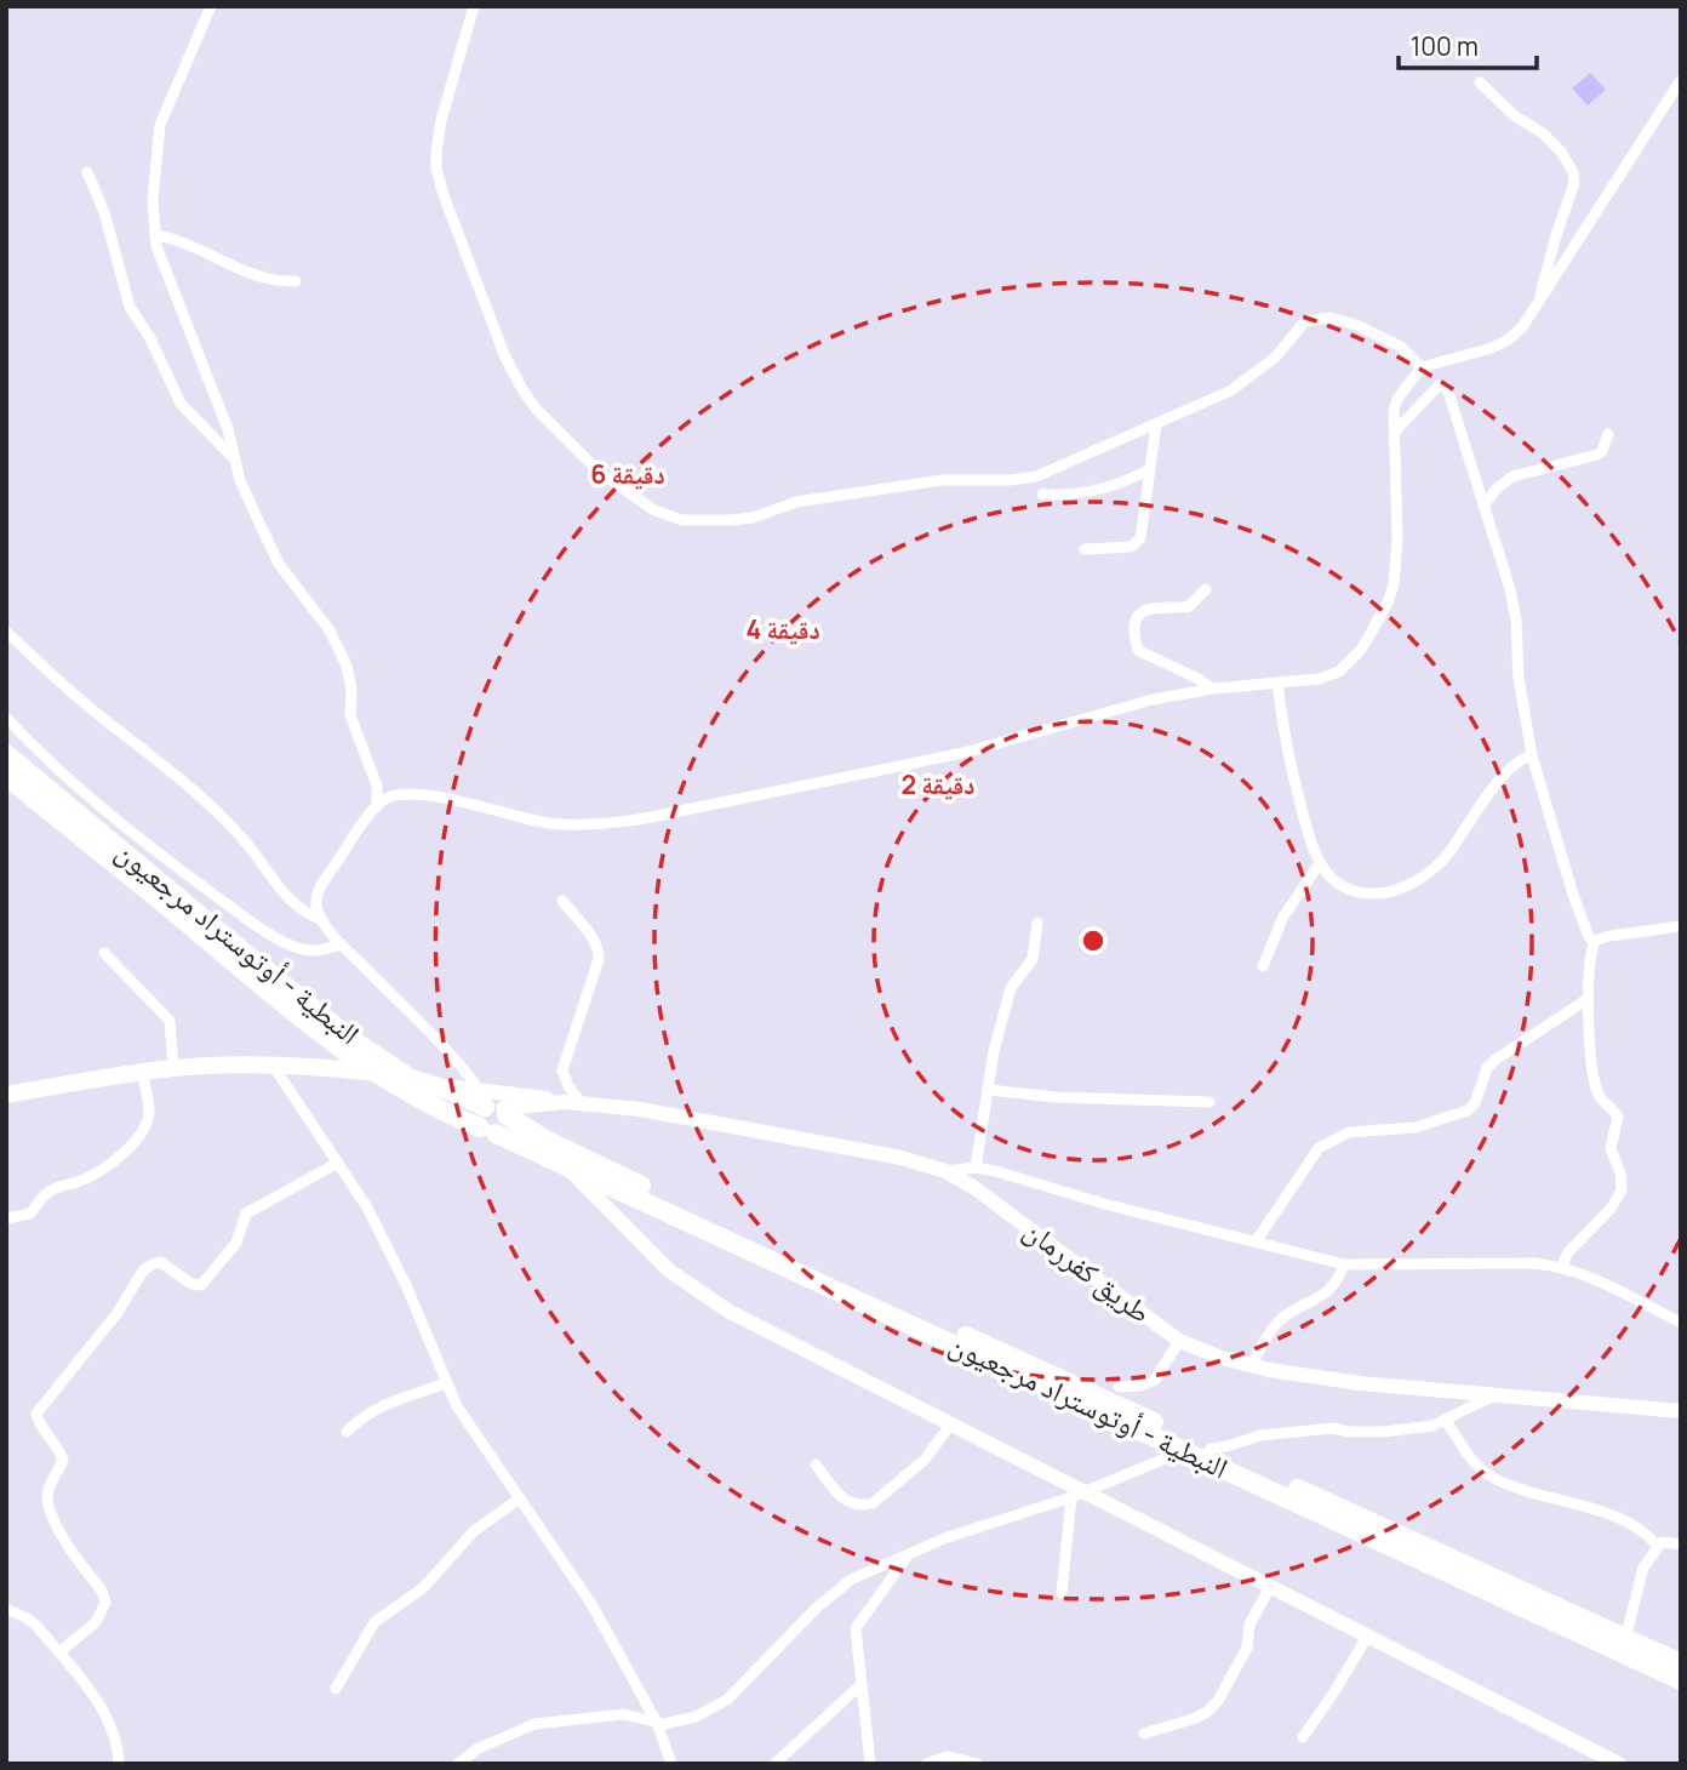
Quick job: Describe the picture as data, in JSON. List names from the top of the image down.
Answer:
{
  "streets": {
    "highway": ["النبطية - أوتوستراد مرجعيون"],
    "main road": ["طريق كفررمان"]
  },
  "crossings": [
    ["النبطية - أوتوستراد مرجعيون", "طريق كفررمان"]
  ],
  "scale_bar": "100 m",
  "rings": ["6 دقيقة", "4 دقيقة", "2 دقيقة"]
}
